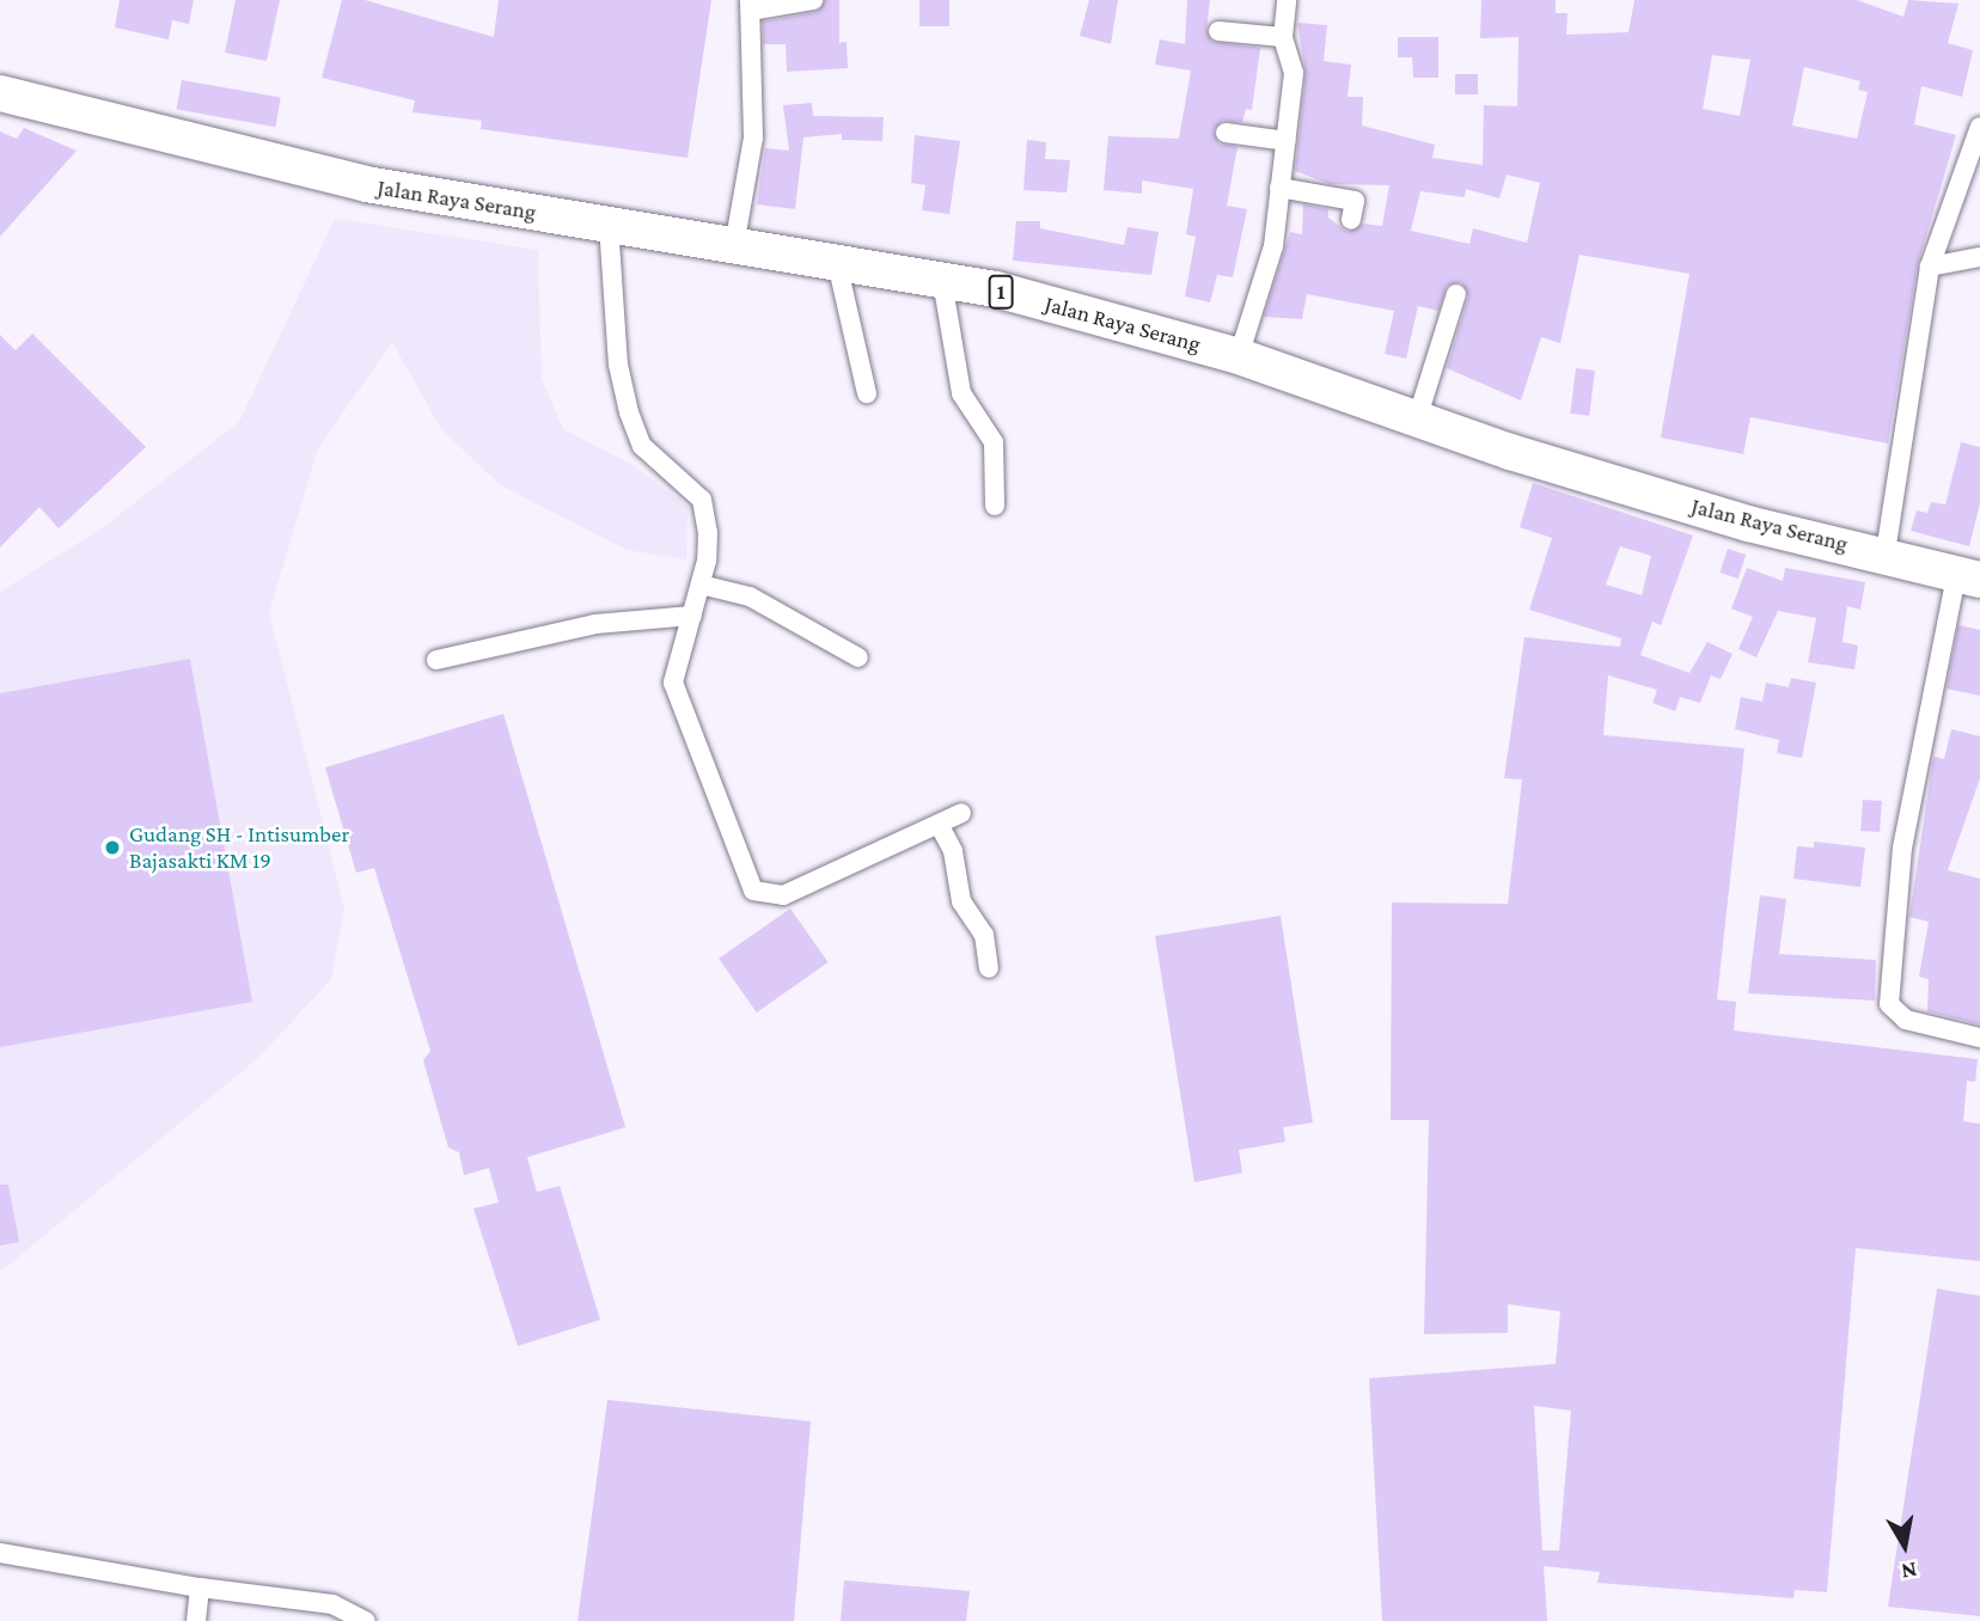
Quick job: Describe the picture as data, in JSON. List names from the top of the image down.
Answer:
{
  "streets": {
    "highway": ["Jalan Raya Serang", "1"]
  },
  "places": ["Gudang SH - Intisumber Bajasakti KM 19"],
  "north": "bottom"
}
